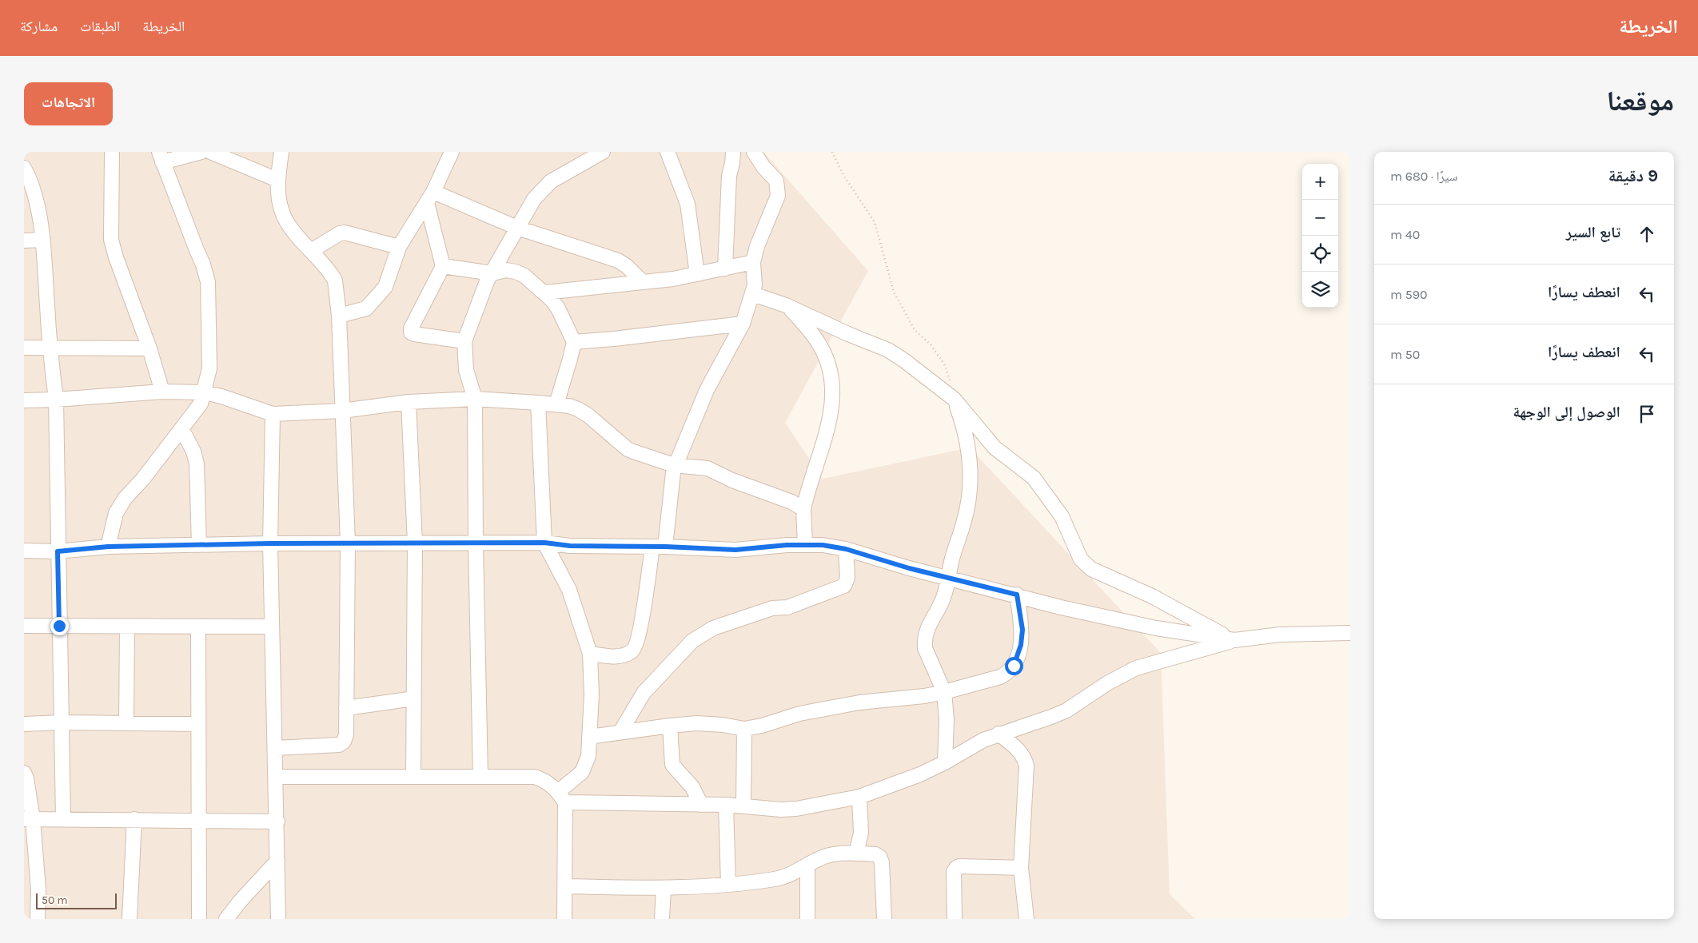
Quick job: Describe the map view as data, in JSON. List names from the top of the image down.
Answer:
{
  "scale_bar": "50 m",
  "page": {
    "header": "الخريطة",
    "nav": ["الخريطة", "الطبقات", "مشاركة"],
    "title": "موقعنا",
    "buttons": "الاتجاهات",
    "heading": ["9 دقيقة", "سيرًا · 680 m"],
    "map_buttons": ["+", "−"],
    "list": [
      ["تابع السير", "40 m"],
      ["انعطف يسارًا", "590 m"],
      ["انعطف يسارًا", "50 m"],
      "الوصول إلى الوجهة"
    ],
    "scale": "50 m"
  }
}
